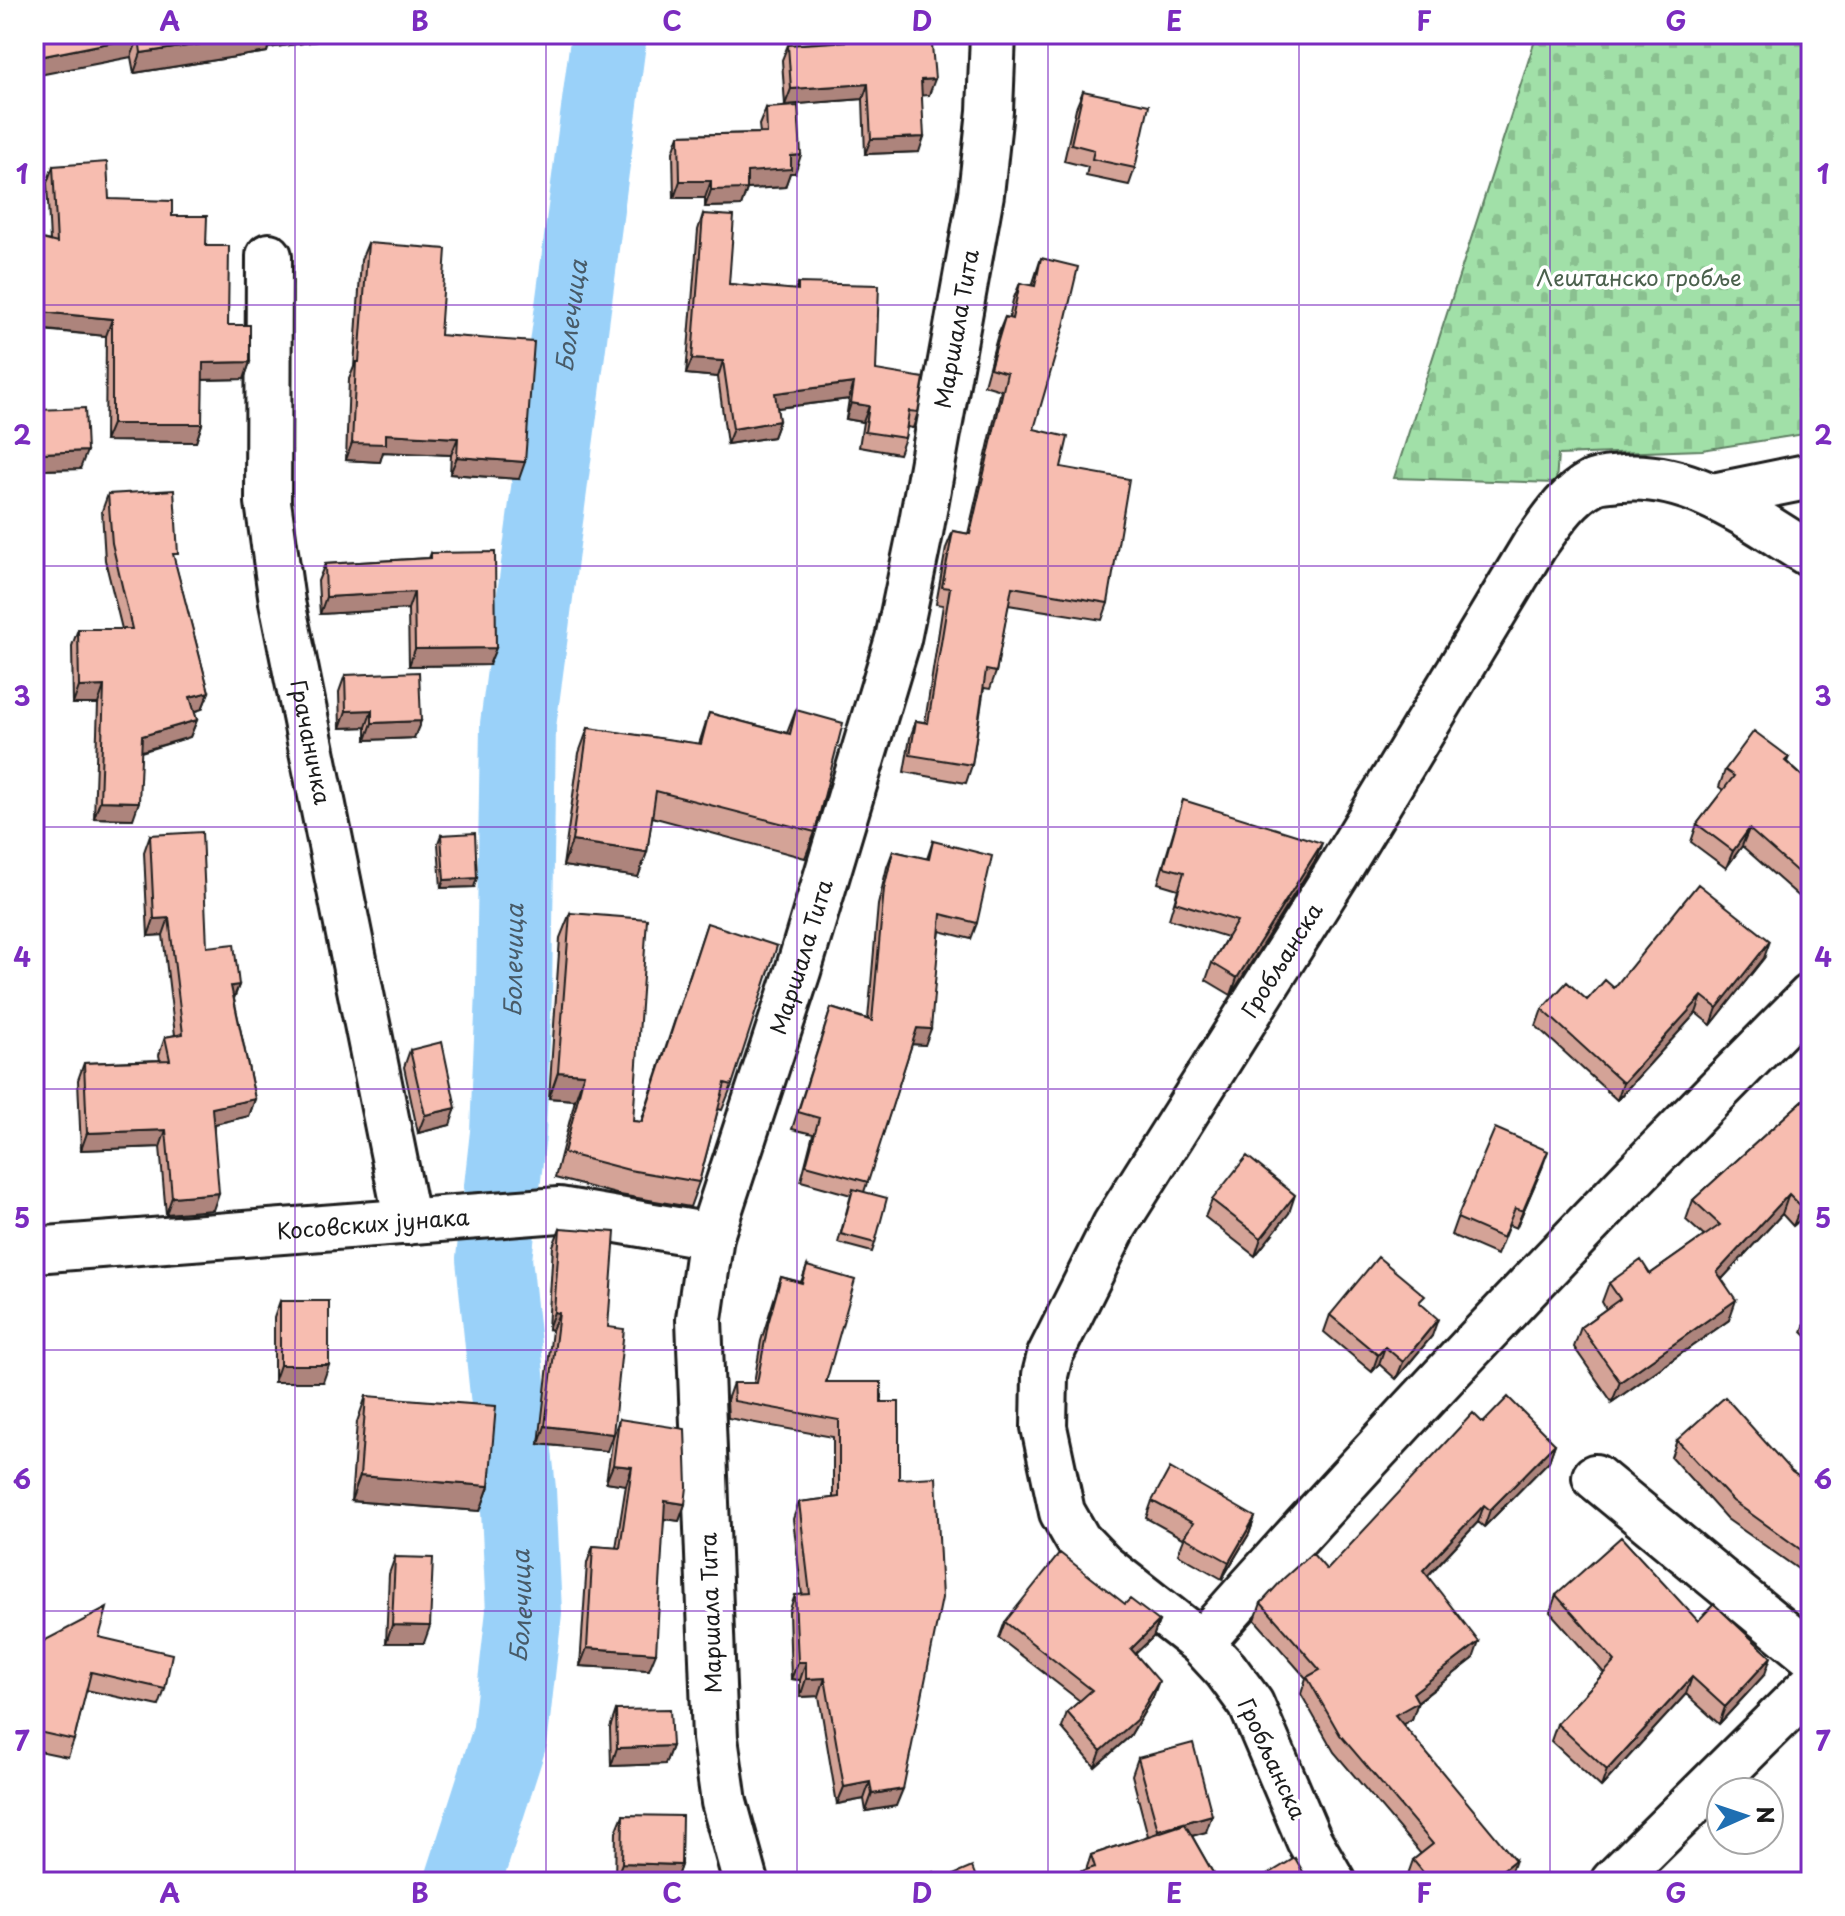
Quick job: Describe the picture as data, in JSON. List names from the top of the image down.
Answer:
{
  "streets": {
    "street": [
      "Маршала Тита",
      "Грачаничка",
      "Гробљанска",
      "Косовских јунака"
    ]
  },
  "crossings": [
    ["Маршала Тита", "Косовских јунака"],
    ["Грачаничка", "Косовских јунака"]
  ],
  "water": ["Болечица"],
  "parks": ["Лештанско гробље"],
  "north": "right",
  "grid": {
    "columns": [
      "A",
      "B",
      "C",
      "D",
      "E",
      "F",
      "G"
    ],
    "rows": [
      "1",
      "2",
      "3",
      "4",
      "5",
      "6",
      "7"
    ]
  }
}
